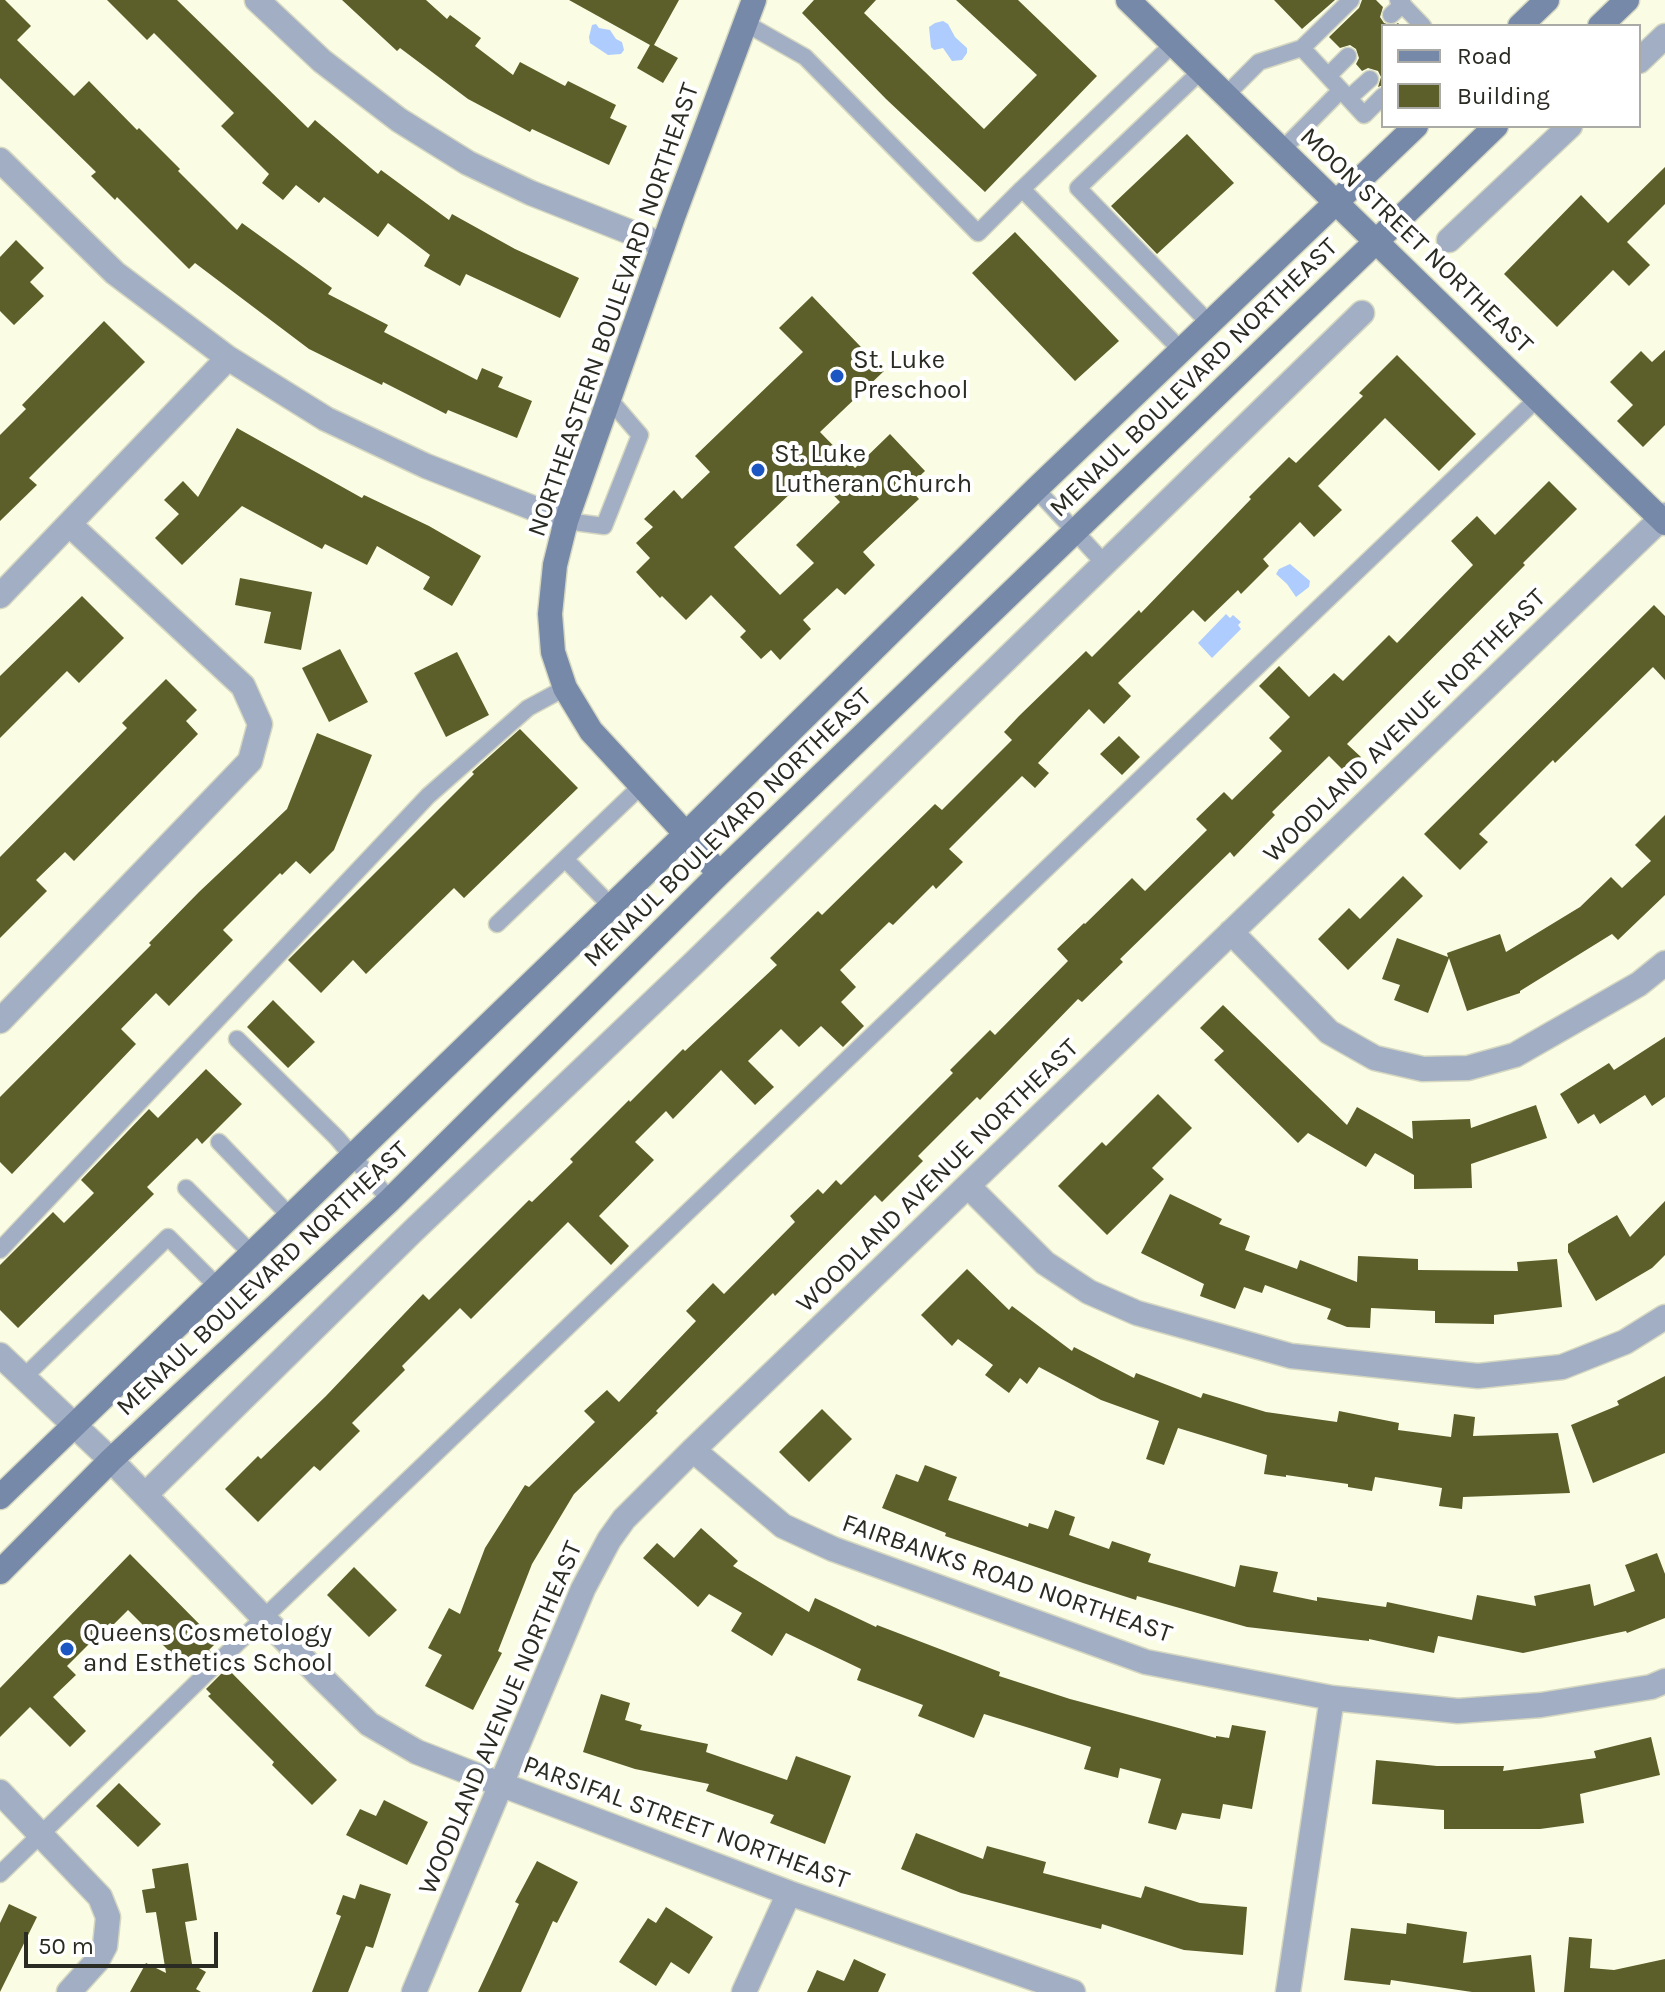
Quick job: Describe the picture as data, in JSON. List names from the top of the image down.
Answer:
{
  "streets": {
    "main road": ["MOON STREET NORTHEAST", "NORTHEASTERN BOULEVARD NORTHEAST", "MENAUL BOULEVARD NORTHEAST"],
    "street": ["WOODLAND AVENUE NORTHEAST", "FAIRBANKS ROAD NORTHEAST", "PARSIFAL STREET NORTHEAST"]
  },
  "crossings": [
    ["MOON STREET NORTHEAST", "MENAUL BOULEVARD NORTHEAST"],
    ["MOON STREET NORTHEAST", "WOODLAND AVENUE NORTHEAST"],
    ["NORTHEASTERN BOULEVARD NORTHEAST", "MENAUL BOULEVARD NORTHEAST"],
    ["MENAUL BOULEVARD NORTHEAST", "PARSIFAL STREET NORTHEAST"],
    ["WOODLAND AVENUE NORTHEAST", "FAIRBANKS ROAD NORTHEAST"],
    ["WOODLAND AVENUE NORTHEAST", "PARSIFAL STREET NORTHEAST"]
  ],
  "places": ["St. Luke Preschool", "St. Luke Lutheran Church", "Queens Cosmetology and Esthetics School"],
  "legend": ["Road", "Building"],
  "scale_bar": "50 m"
}
